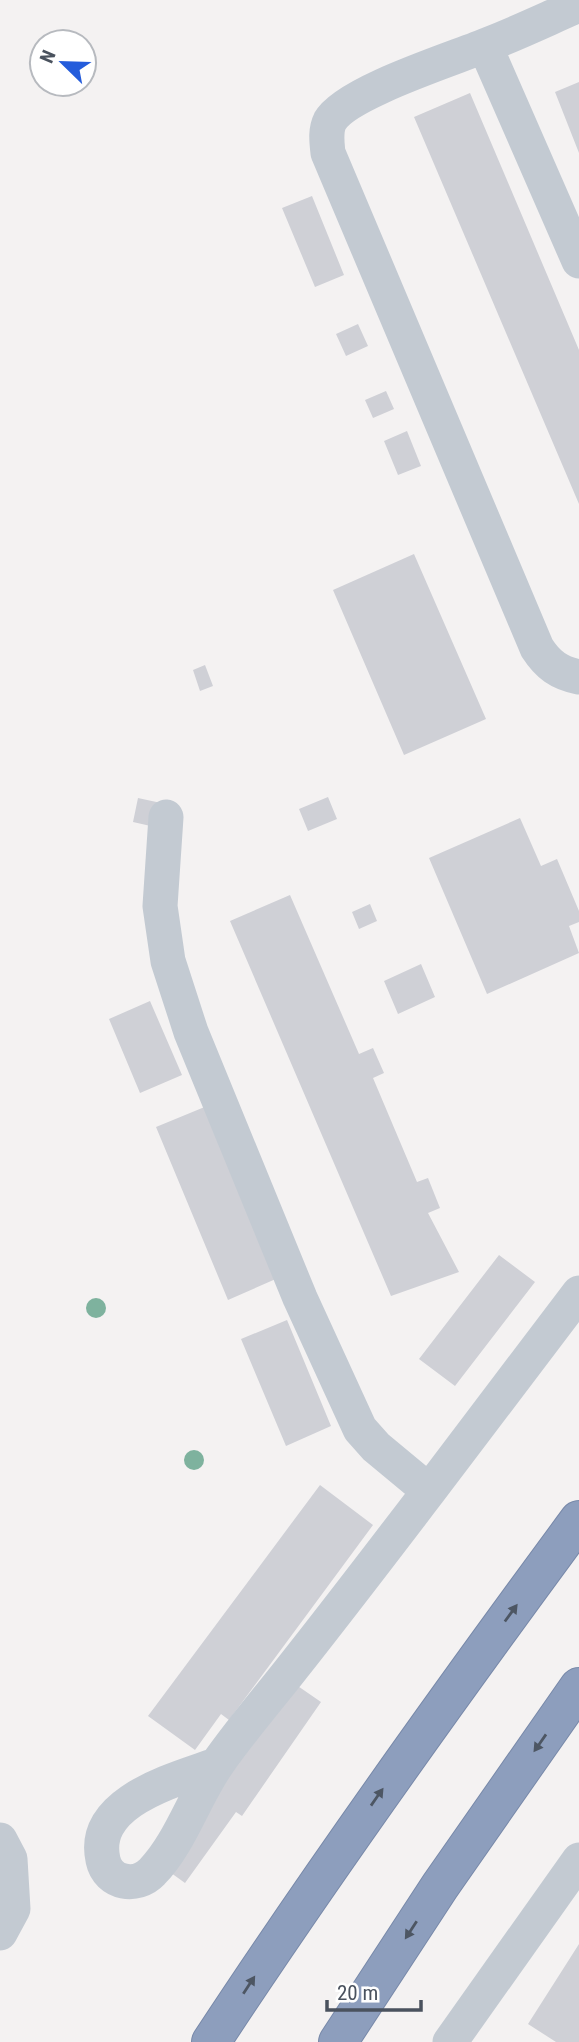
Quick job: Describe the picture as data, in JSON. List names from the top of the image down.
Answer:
{
  "scale_bar": "20 m",
  "north": "top left"
}
